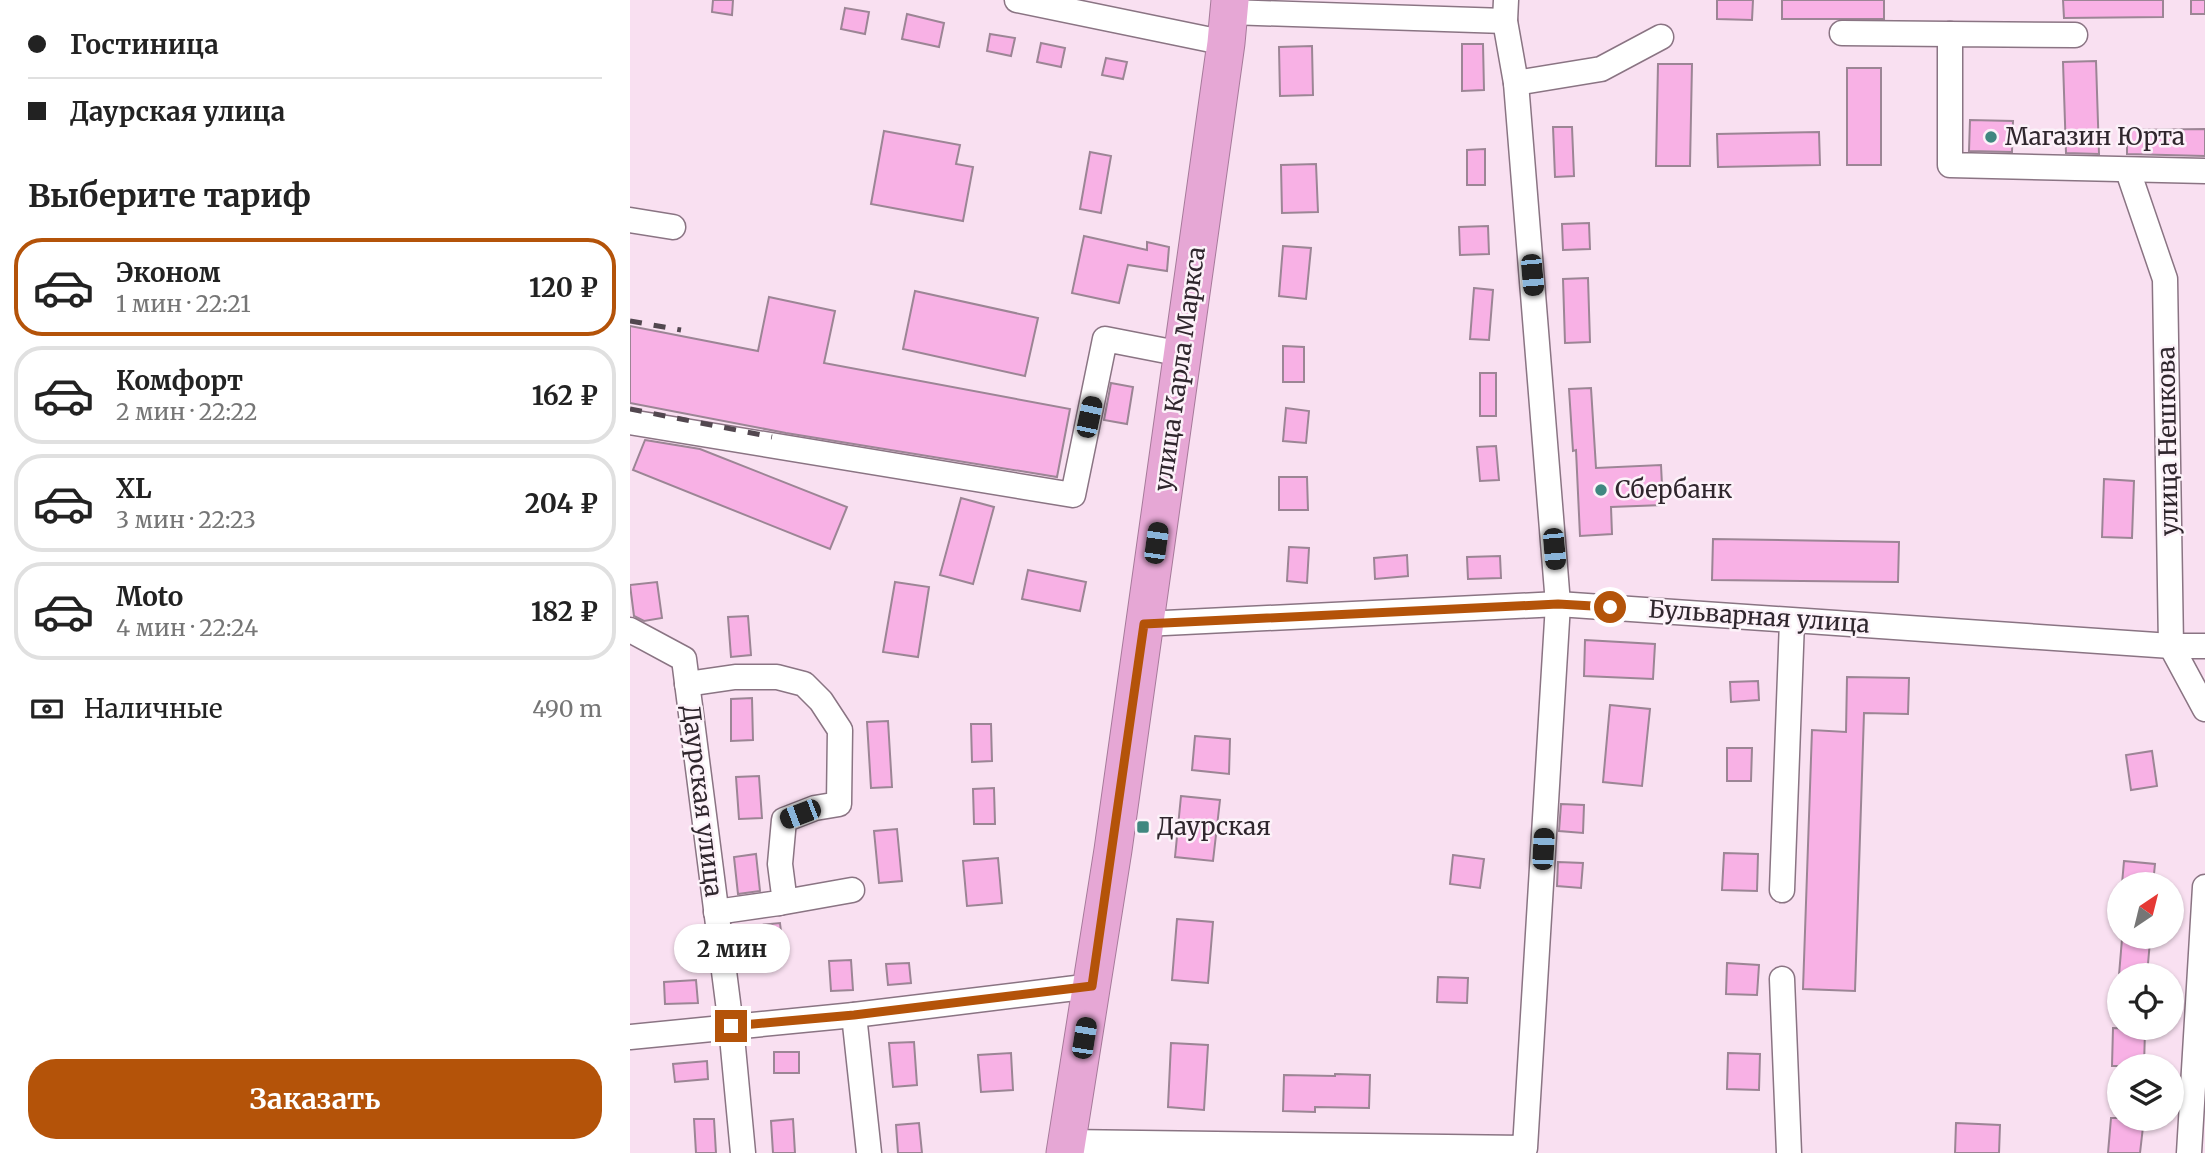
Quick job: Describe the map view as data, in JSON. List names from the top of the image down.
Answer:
{
  "streets": {
    "highway": ["улица Карла Маркса"],
    "street": ["улица Нешкова", "Бульварная улица", "Даурская улица"]
  },
  "crossings": [
    ["улица Карла Маркса", "Бульварная улица"],
    ["улица Нешкова", "Бульварная улица"]
  ],
  "places": {
    "other": ["Магазин Юрта", "Сбербанк"],
    "transit": ["Даурская"]
  },
  "north": "top right",
  "page": {
    "banner": ["Гостиница", "Даурская улица"],
    "heading": "Выберите тариф",
    "list": [
      {
        "name": "Эконом",
        "note": "1 мин · 22:21",
        "value": "120 ₽"
      },
      {
        "name": "Комфорт",
        "note": "2 мин · 22:22",
        "value": "162 ₽"
      },
      {
        "name": "XL",
        "note": "3 мин · 22:23",
        "value": "204 ₽"
      },
      {
        "name": "Moto",
        "note": "4 мин · 22:24",
        "value": "182 ₽"
      }
    ],
    "pay": ["Наличные", "490 m"],
    "bubble": "2 мин",
    "buttons": "Заказать"
  }
}
